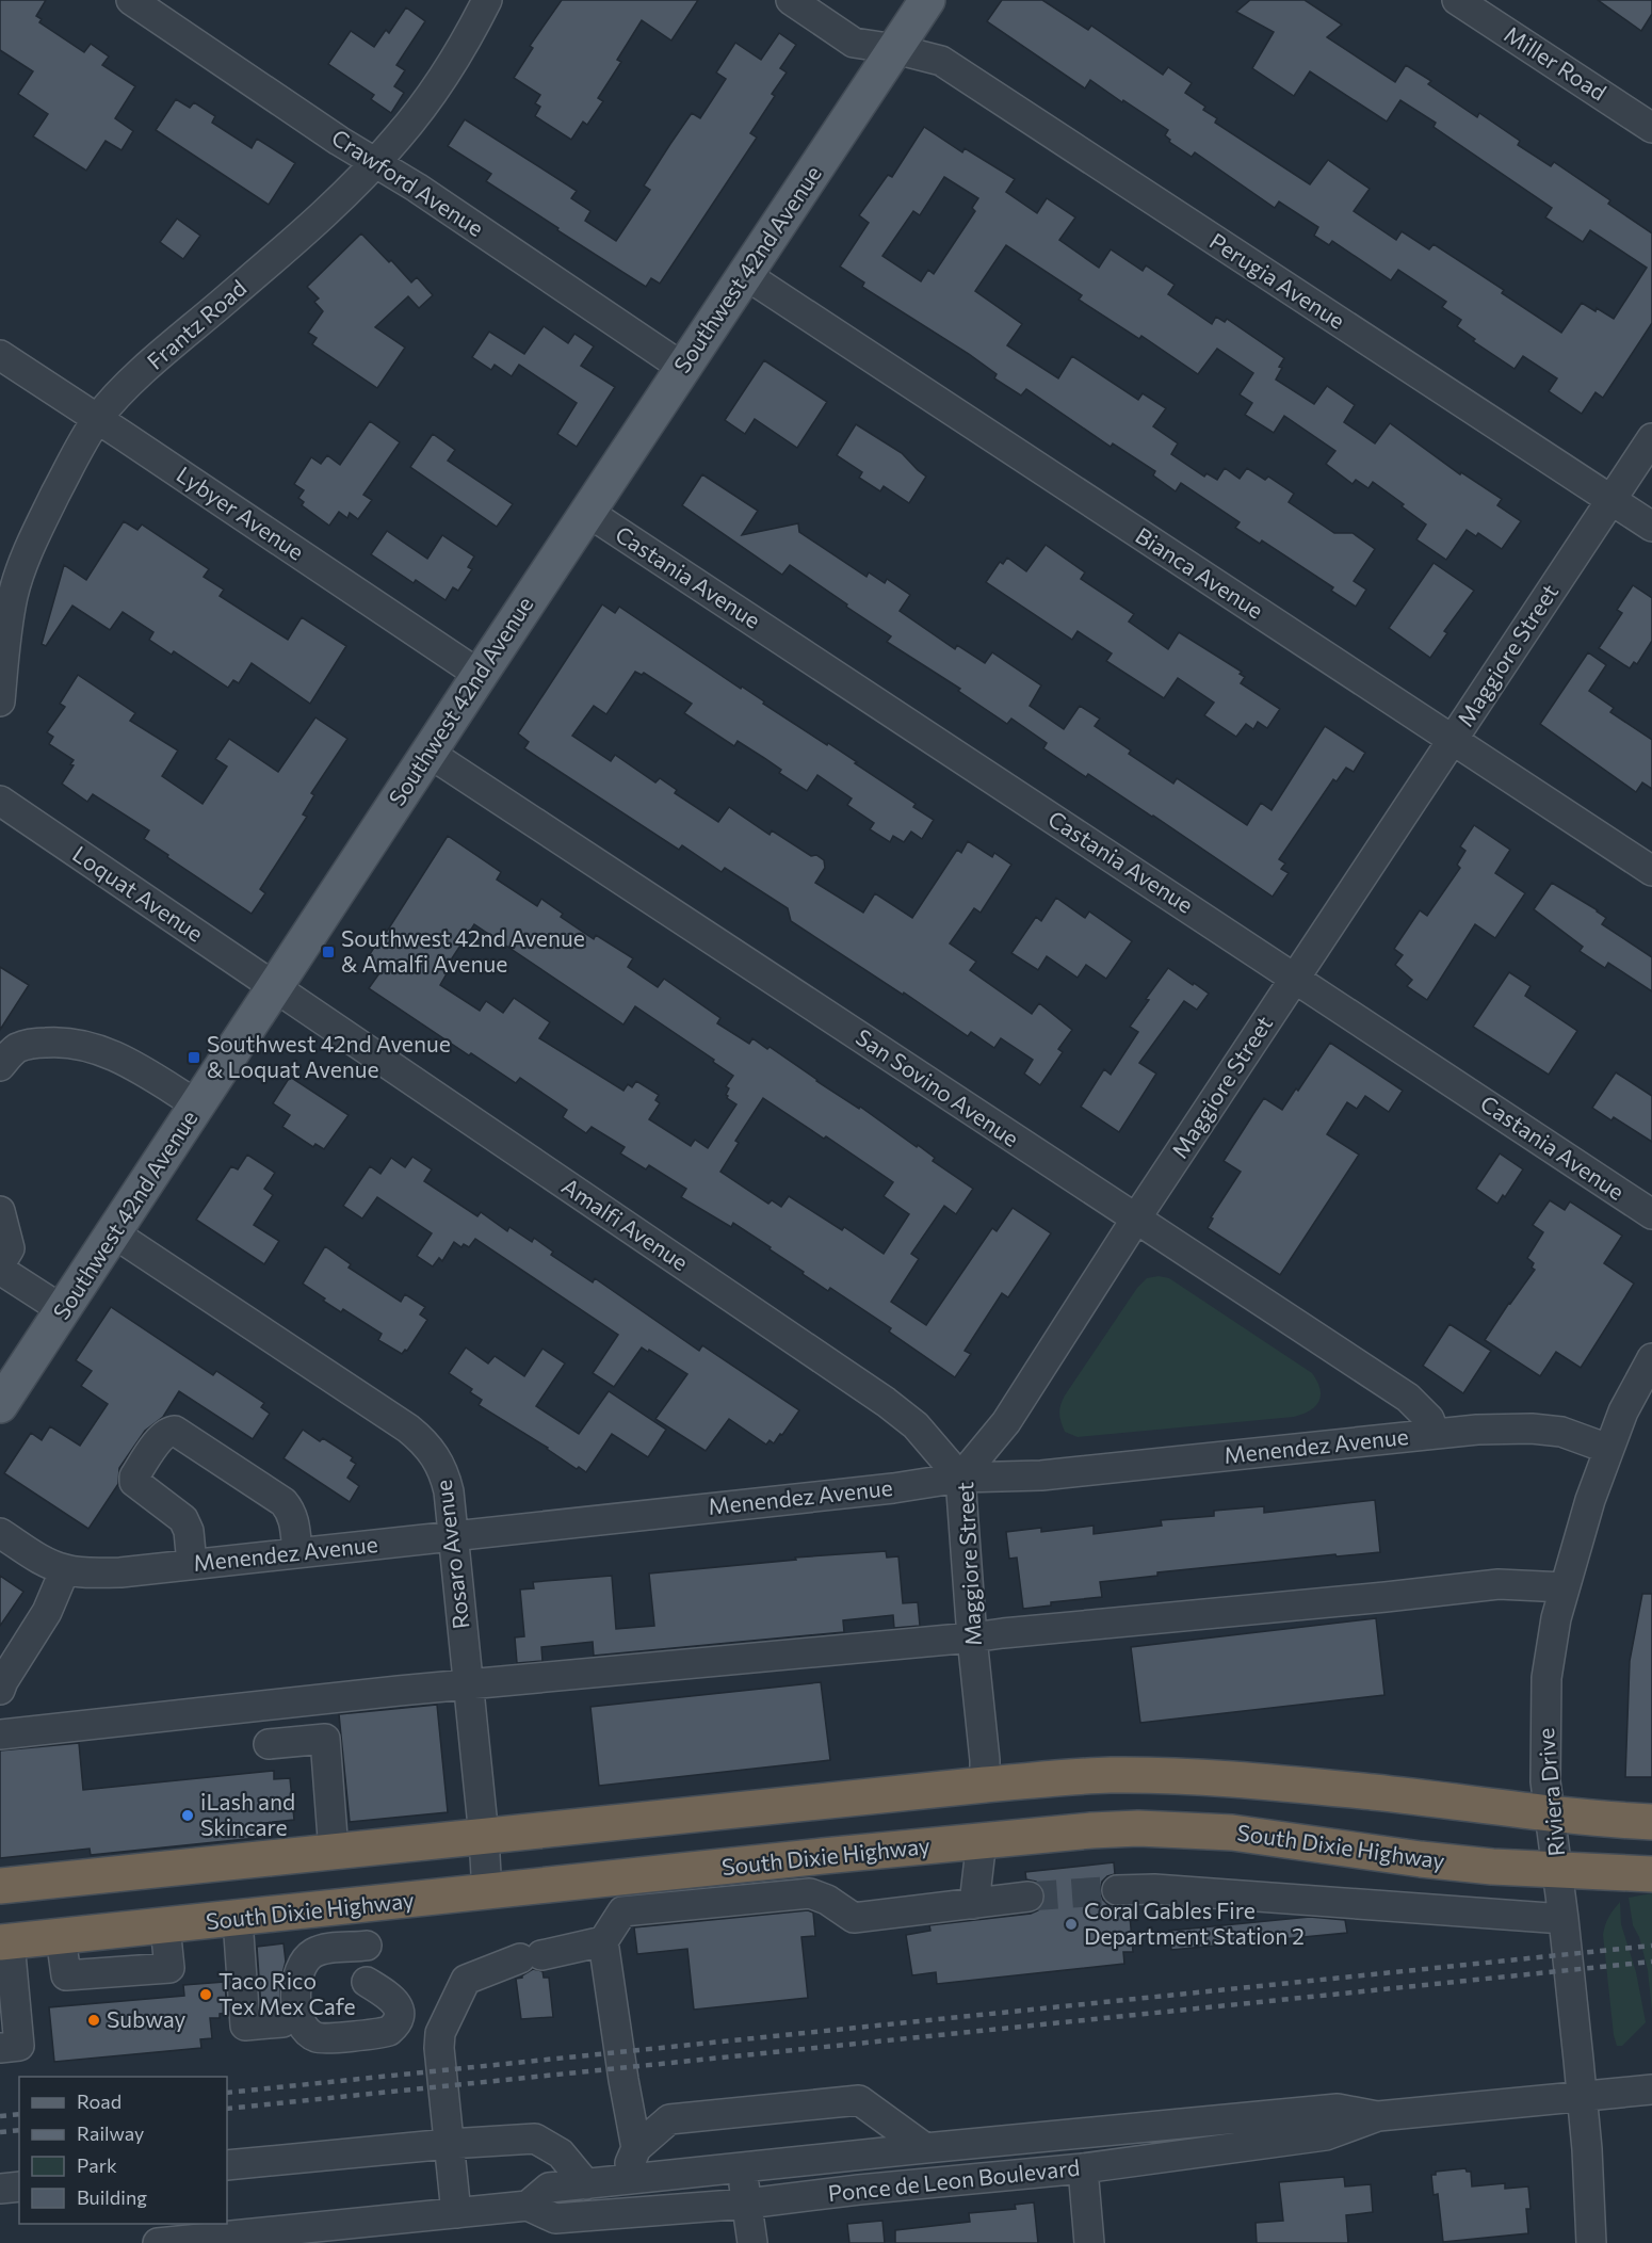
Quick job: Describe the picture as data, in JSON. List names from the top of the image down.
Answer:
{
  "streets": {
    "highway": ["South Dixie Highway"],
    "main road": ["Southwest 42nd Avenue"],
    "street": [
      "Miller Road",
      "Crawford Avenue",
      "Perugia Avenue",
      "Frantz Road",
      "Lybyer Avenue",
      "Bianca Avenue",
      "Castania Avenue",
      "Maggiore Street",
      "Loquat Avenue",
      "San Sovino Avenue",
      "Amalfi Avenue",
      "Menendez Avenue",
      "Rosaro Avenue",
      "Riviera Drive",
      "Ponce de Leon Boulevard"
    ]
  },
  "crossings": [
    ["Crawford Avenue", "Southwest 42nd Avenue"],
    ["Crawford Avenue", "Frantz Road"],
    ["Southwest 42nd Avenue", "Perugia Avenue"],
    ["Southwest 42nd Avenue", "Lybyer Avenue"],
    ["Southwest 42nd Avenue", "Bianca Avenue"],
    ["Southwest 42nd Avenue", "Castania Avenue"],
    ["Southwest 42nd Avenue", "Loquat Avenue"],
    ["Southwest 42nd Avenue", "San Sovino Avenue"],
    ["Southwest 42nd Avenue", "Amalfi Avenue"],
    ["Southwest 42nd Avenue", "Rosaro Avenue"],
    ["Perugia Avenue", "Maggiore Street"],
    ["Frantz Road", "Lybyer Avenue"],
    ["Bianca Avenue", "Maggiore Street"],
    ["Castania Avenue", "Maggiore Street"],
    ["Maggiore Street", "San Sovino Avenue"],
    ["Maggiore Street", "Amalfi Avenue"],
    ["Maggiore Street", "Menendez Avenue"],
    ["Loquat Avenue", "Amalfi Avenue"],
    ["San Sovino Avenue", "Menendez Avenue"],
    ["Amalfi Avenue", "Menendez Avenue"],
    ["Menendez Avenue", "Rosaro Avenue"],
    ["Menendez Avenue", "Riviera Drive"],
    ["Rosaro Avenue", "South Dixie Highway"],
    ["Riviera Drive", "South Dixie Highway"],
    ["Riviera Drive", "Ponce de Leon Boulevard"]
  ],
  "places": {
    "transit": ["Southwest 42nd Avenue & Amalfi Avenue", "Southwest 42nd Avenue & Loquat Avenue"],
    "other": [
      "iLash and Skincare",
      "Coral Gables Fire Department Station 2",
      "Taco Rico Tex Mex Cafe",
      "Subway"
    ]
  },
  "legend": [
    "Road",
    "Railway",
    "Park",
    "Building"
  ]
}
